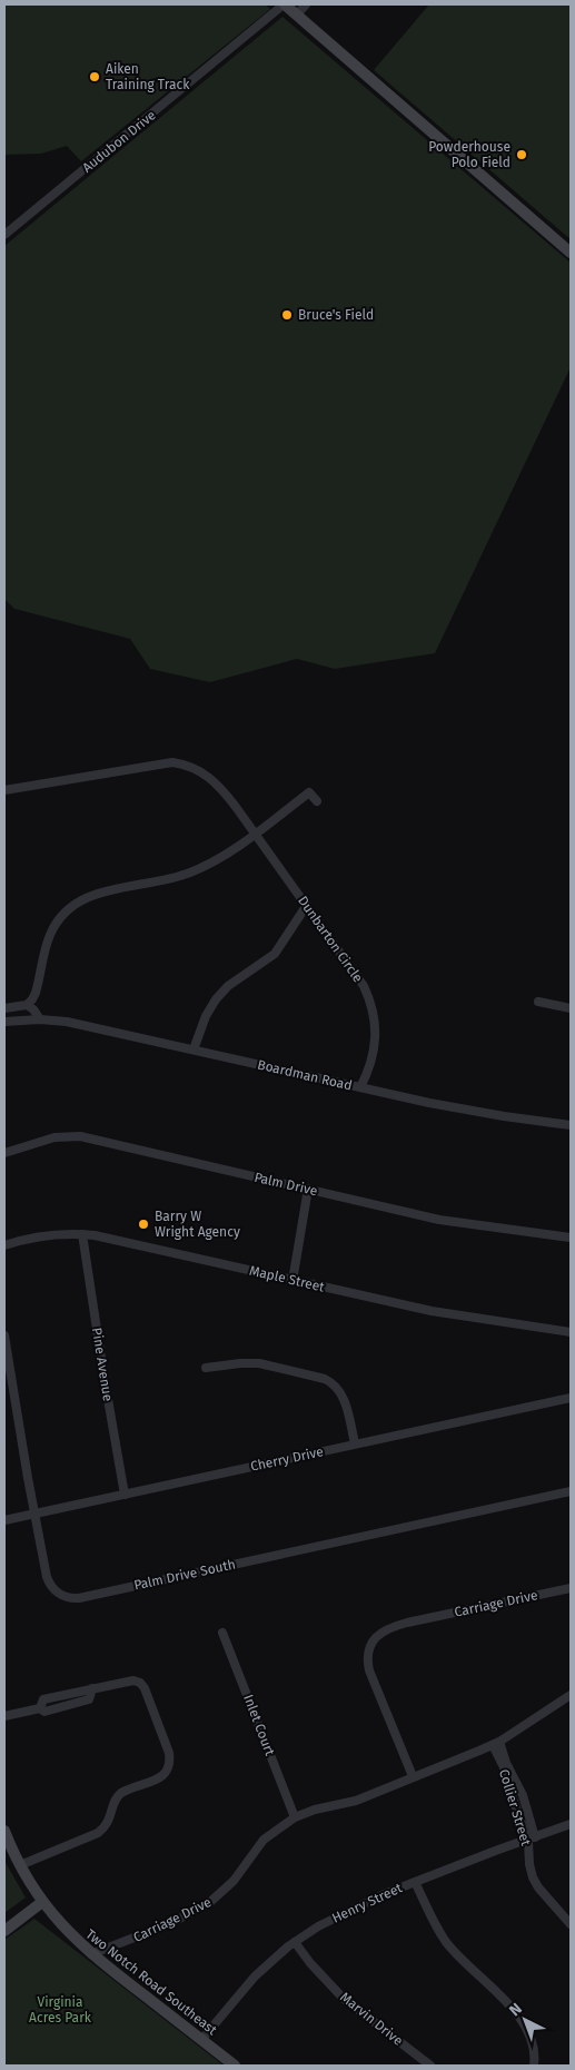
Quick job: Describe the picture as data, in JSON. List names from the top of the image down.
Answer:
{
  "streets": {
    "street": [
      "Audubon Drive",
      "Dunbarton Circle",
      "Boardman Road",
      "Palm Drive",
      "Maple Street",
      "Pine Avenue",
      "Cherry Drive",
      "Palm Drive South",
      "Carriage Drive",
      "Inlet Court",
      "Collier Street",
      "Henry Street",
      "Two Notch Road Southeast",
      "Marvin Drive"
    ]
  },
  "crossings": [
    ["Dunbarton Circle", "Boardman Road"],
    ["Maple Street", "Pine Avenue"],
    ["Pine Avenue", "Cherry Drive"],
    ["Cherry Drive", "Palm Drive South"],
    ["Carriage Drive", "Inlet Court"],
    ["Carriage Drive", "Collier Street"],
    ["Carriage Drive", "Two Notch Road Southeast"],
    ["Collier Street", "Henry Street"],
    ["Henry Street", "Two Notch Road Southeast"],
    ["Henry Street", "Marvin Drive"]
  ],
  "parks": ["Virginia Acres Park"],
  "places": [
    "Aiken Training Track",
    "Powderhouse Polo Field",
    "Bruce's Field",
    "Barry W Wright Agency"
  ],
  "north": "top left"
}
